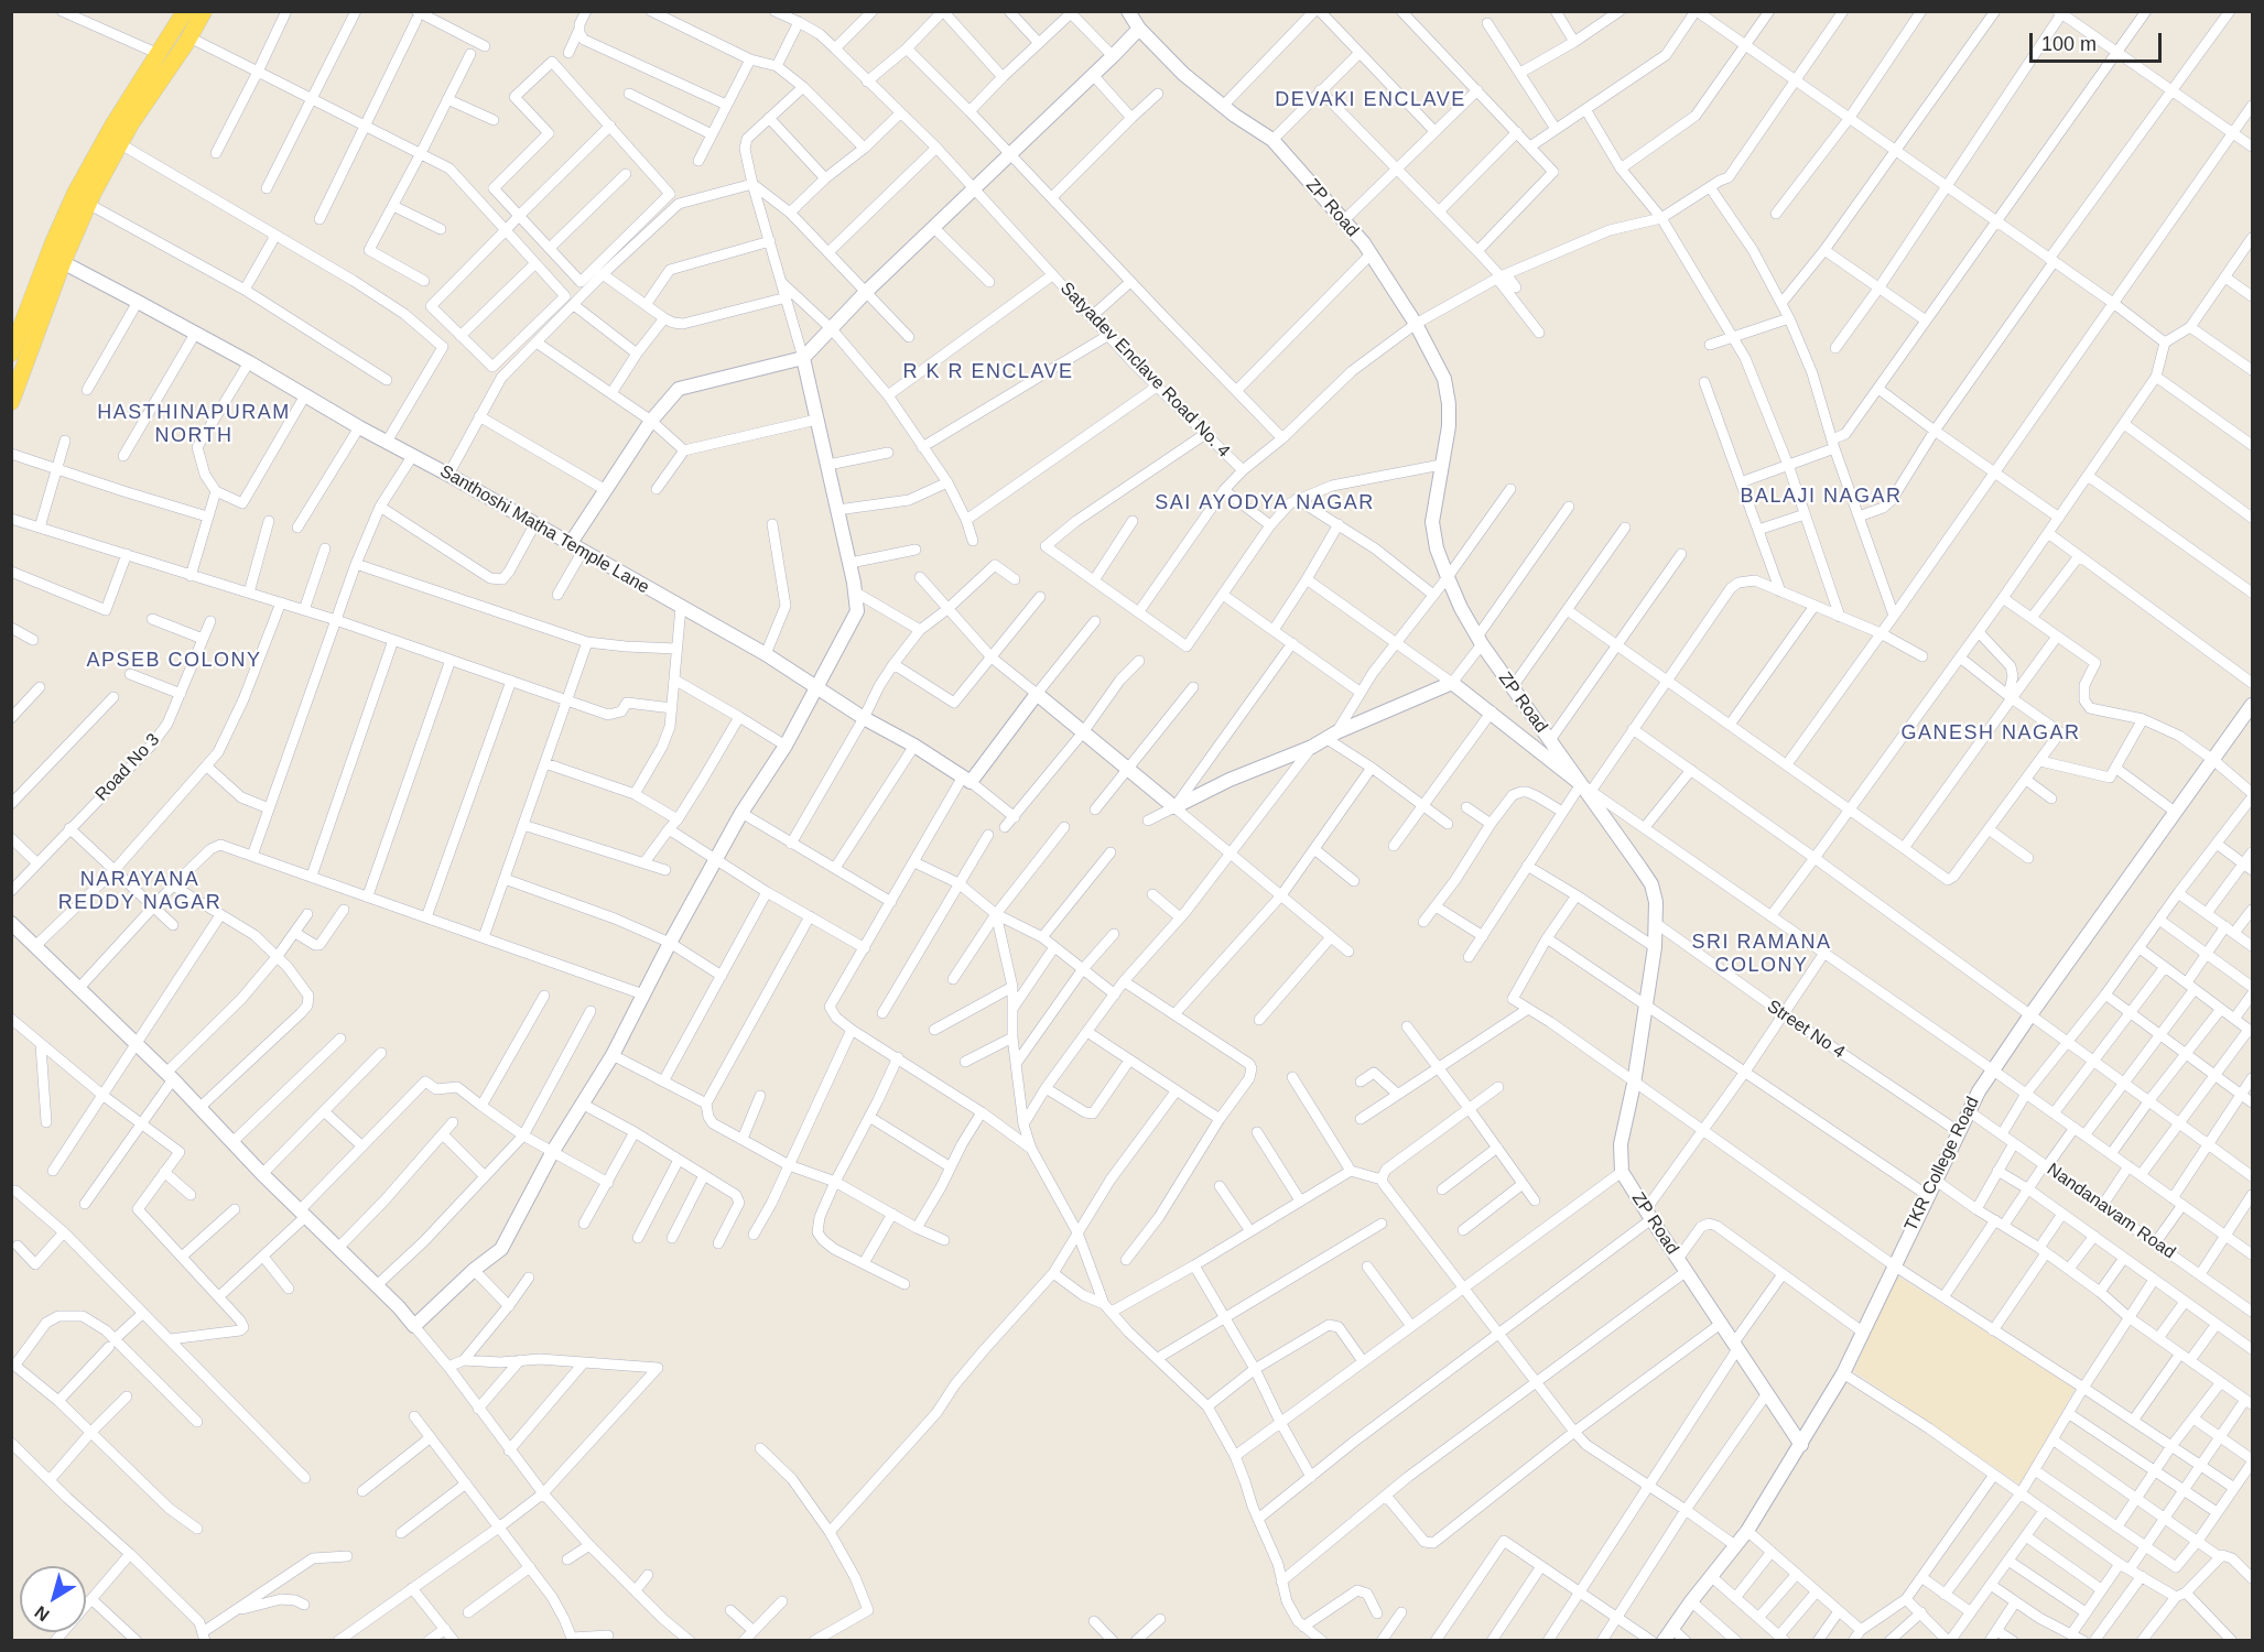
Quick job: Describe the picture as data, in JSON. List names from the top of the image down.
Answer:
{
  "streets": {
    "street": [
      "ZP Road",
      "Satyadev Enclave Road No. 4",
      "Santhoshi Matha Temple Lane",
      "Road No 3",
      "Street No 4",
      "TKR College Road",
      "Nandanavam Road"
    ]
  },
  "crossings": [
    ["ZP Road", "Satyadev Enclave Road No. 4"],
    ["ZP Road", "Street No 4"],
    ["ZP Road", "TKR College Road"],
    ["Street No 4", "TKR College Road"],
    ["TKR College Road", "Nandanavam Road"]
  ],
  "districts": [
    "DEVAKI ENCLAVE",
    "R K R ENCLAVE",
    "HASTHINAPURAM NORTH",
    "BALAJI NAGAR",
    "SAI AYODYA NAGAR",
    "APSEB COLONY",
    "GANESH NAGAR",
    "NARAYANA REDDY NAGAR",
    "SRI RAMANA COLONY"
  ],
  "scale_bar": "100 m",
  "north": "bottom left"
}
